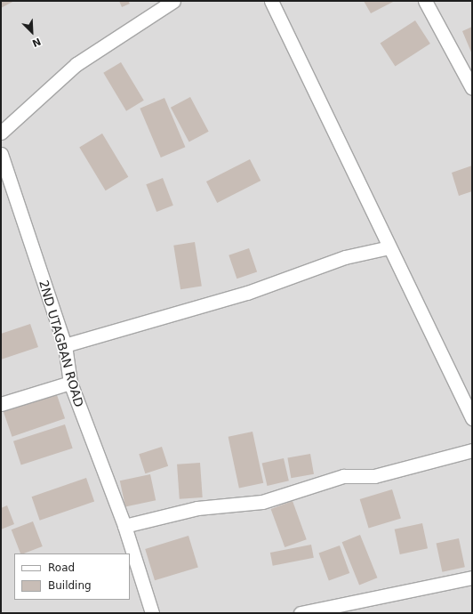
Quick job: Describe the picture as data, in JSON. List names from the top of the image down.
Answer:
{
  "streets": {
    "street": ["2ND UTAGBAN ROAD"]
  },
  "legend": ["Road", "Building"],
  "north": "bottom right"
}
